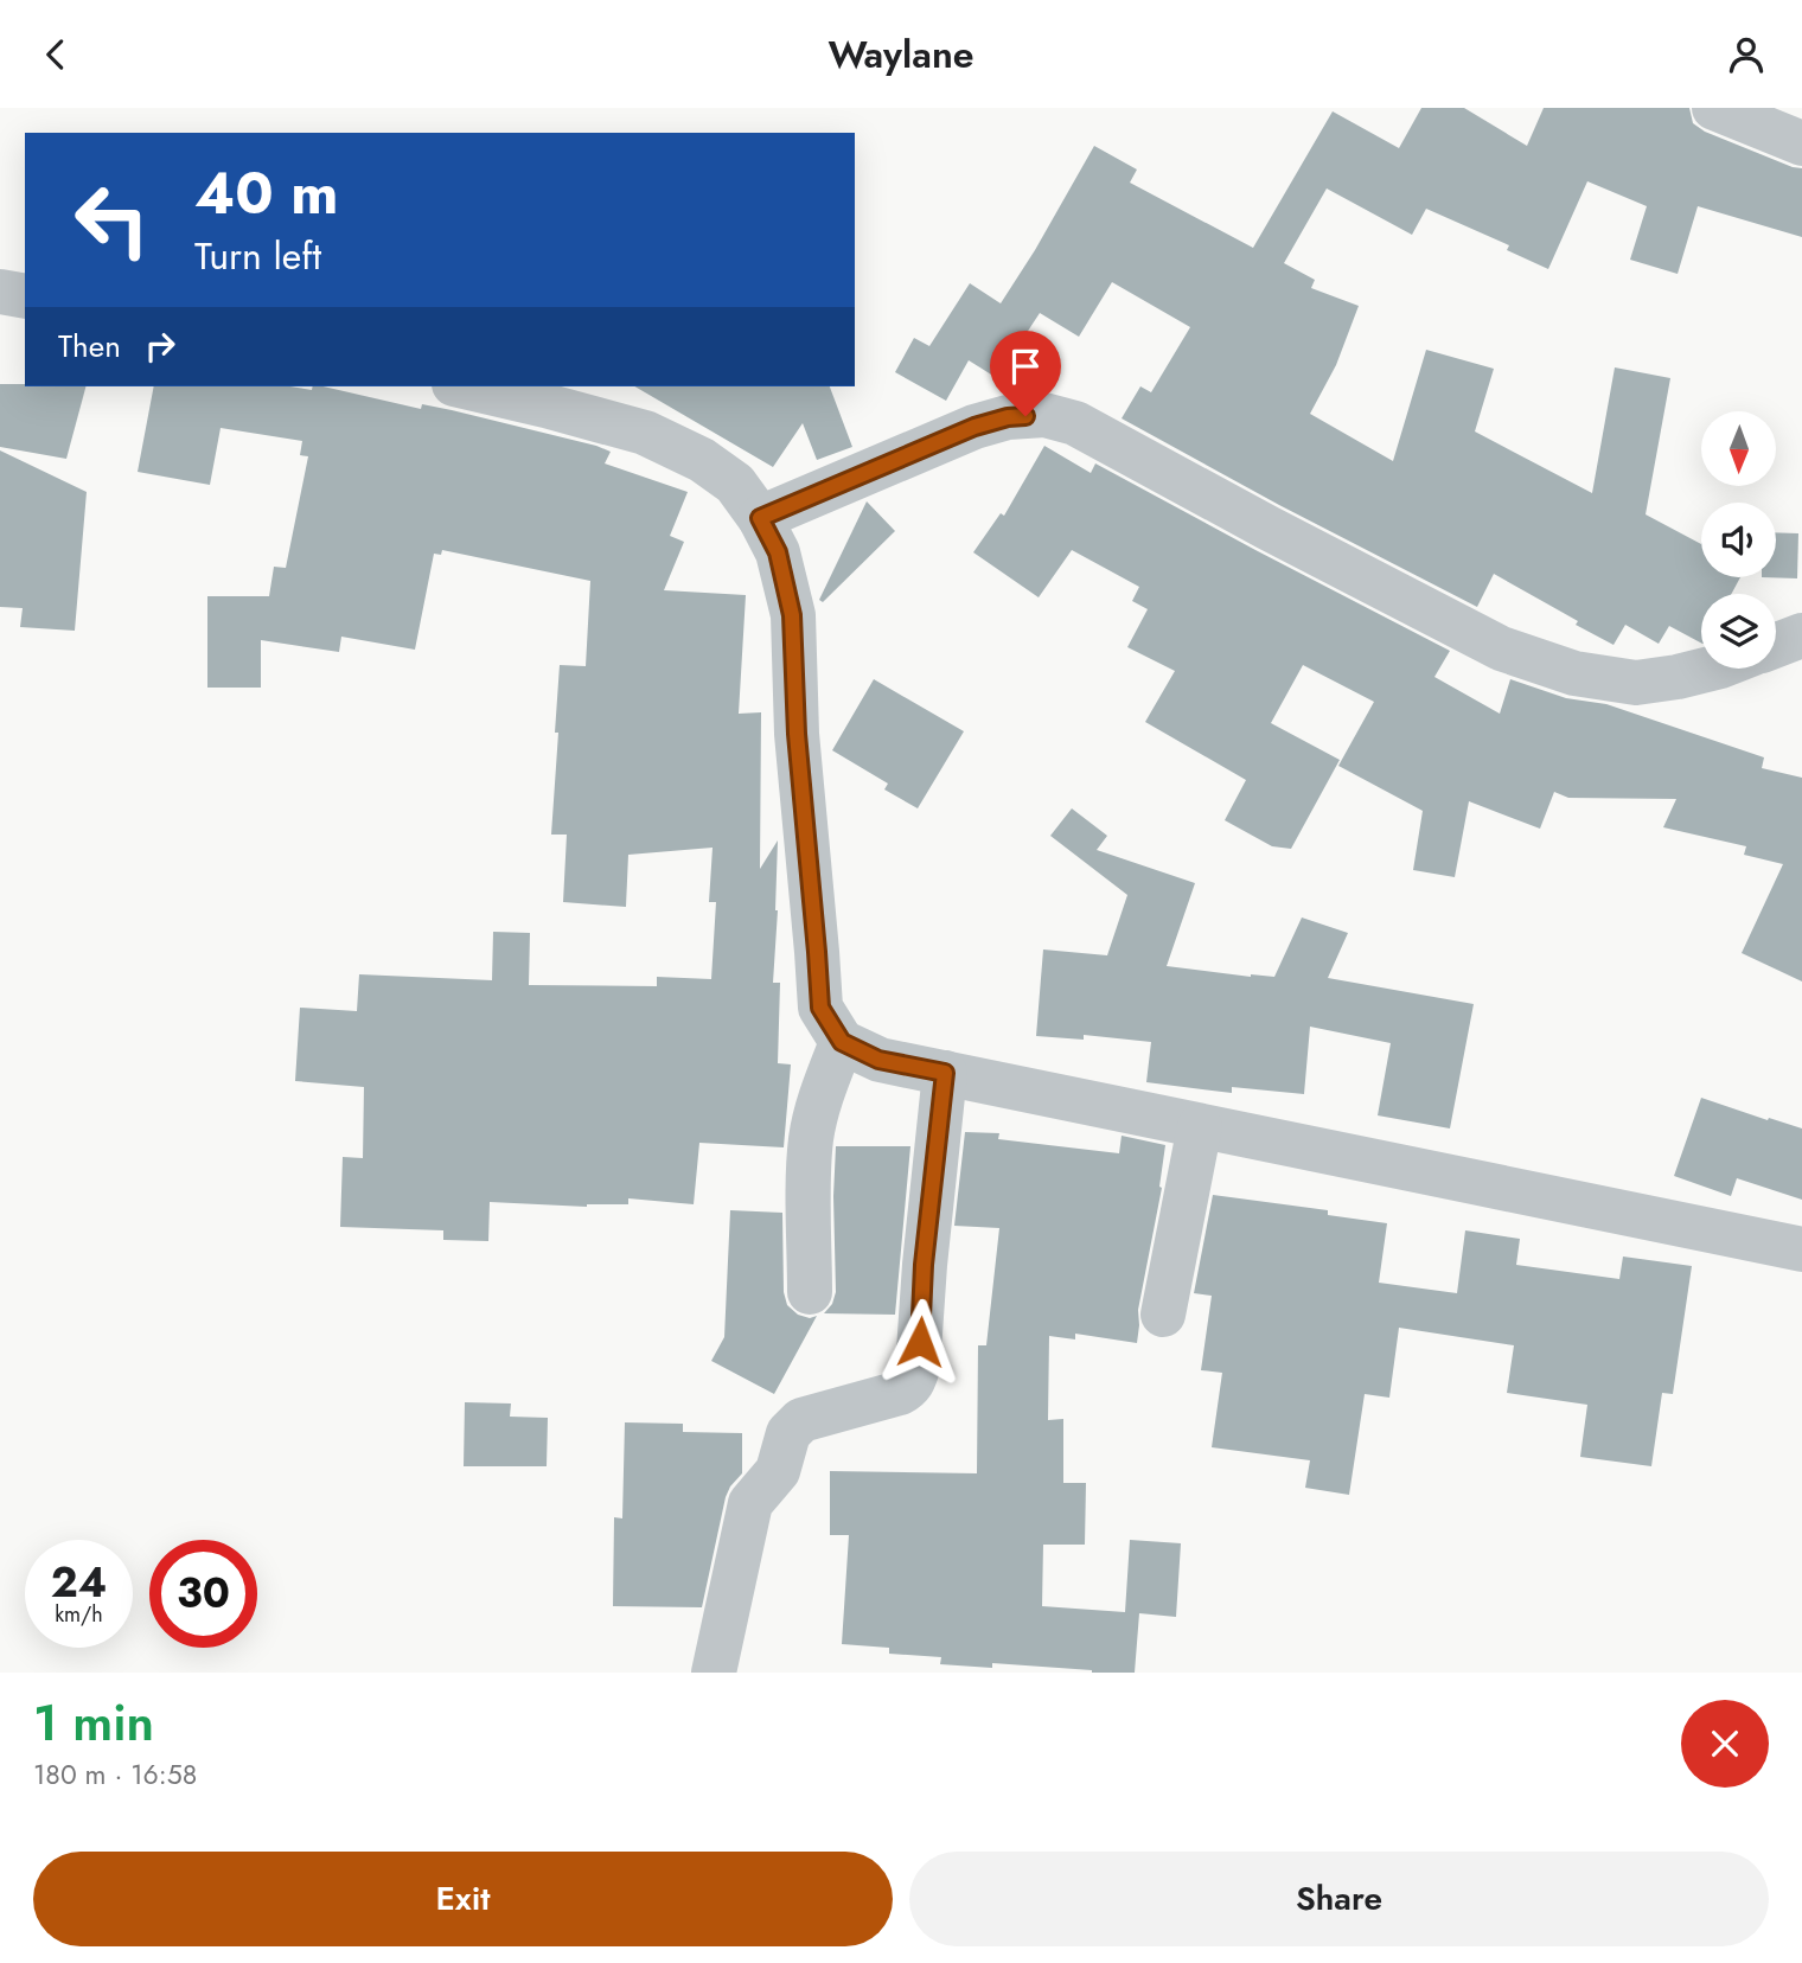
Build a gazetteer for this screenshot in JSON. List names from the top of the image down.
{
  "north": "bottom",
  "page": {
    "header": "Waylane",
    "turn": ["40 m", "Turn left"],
    "then": "Then",
    "speed": "24 km/h",
    "limit": "30",
    "heading": ["1 min", "180 m · 16:58"],
    "buttons": ["Exit", "Share"]
  }
}
